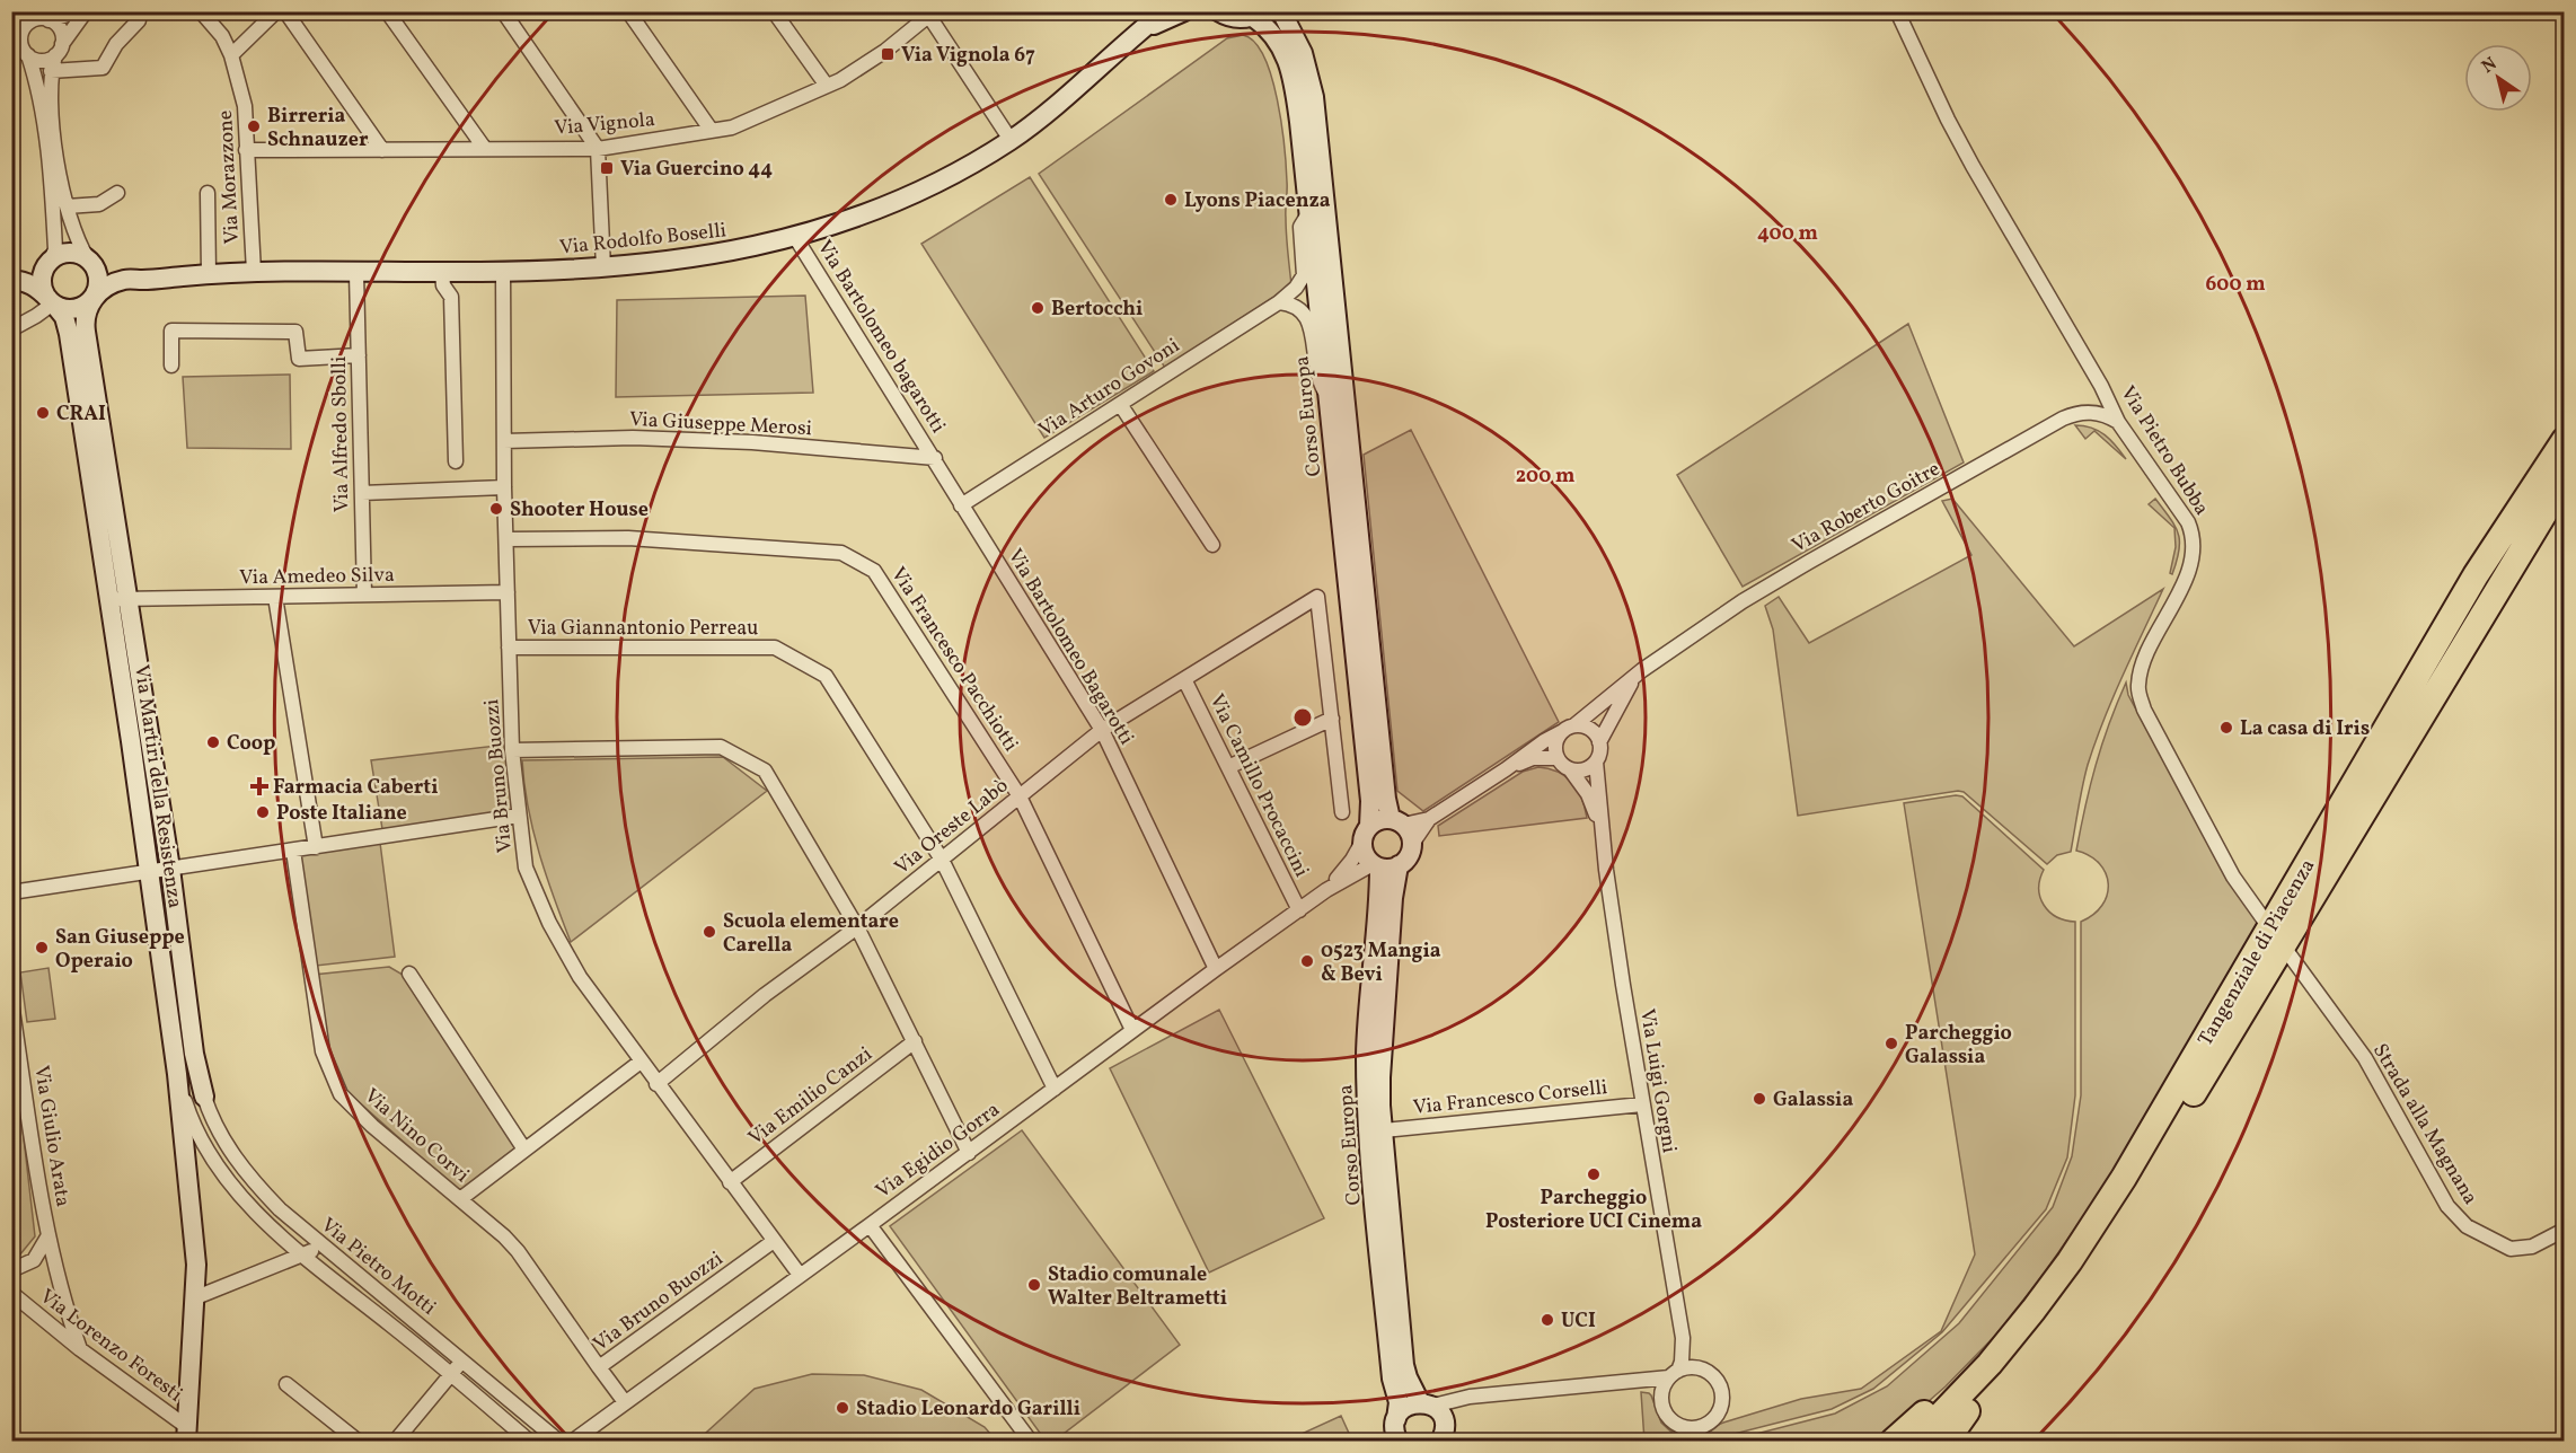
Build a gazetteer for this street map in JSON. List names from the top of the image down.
{
  "streets": {
    "highway": ["Tangenziale di Piacenza"],
    "street": [
      "Via Vignola",
      "Via Morazzone",
      "Via Rodolfo Boselli",
      "Via Bartolomeo bagarotti",
      "Via Arturo Govoni",
      "Corso Europa",
      "Via Giuseppe Merosi",
      "Via Alfredo Sbolli",
      "Via Pietro Bubba",
      "Via Roberto Goitre",
      "Via Amedeo Silva",
      "Via Giannantonio Perreau",
      "Via Bartolomeo Bagarotti",
      "Via Francesco Pacchiotti",
      "Via Bruno Buozzi",
      "Via Camillo Procaccini",
      "Via Martiri della Resistenza",
      "Via Oreste Labò",
      "Via Luigi Gorgni",
      "Via Emilio Canzi",
      "Via Francesco Corselli",
      "Strada alla Magnana",
      "Via Nino Corvi",
      "Via Giulio Arata",
      "Via Egidio Gorra",
      "Via Pietro Motti",
      "Via Lorenzo Foresti"
    ]
  },
  "crossings": [
    ["Via Vignola", "Via Morazzone"],
    ["Via Morazzone", "Via Rodolfo Boselli"],
    ["Via Rodolfo Boselli", "Via Bartolomeo bagarotti"],
    ["Via Rodolfo Boselli", "Via Alfredo Sbolli"],
    ["Via Rodolfo Boselli", "Via Bruno Buozzi"],
    ["Via Rodolfo Boselli", "Via Martiri della Resistenza"],
    ["Via Bartolomeo bagarotti", "Via Giuseppe Merosi"],
    ["Via Bartolomeo bagarotti", "Via Bartolomeo Bagarotti"],
    ["Via Arturo Govoni", "Corso Europa"],
    ["Via Arturo Govoni", "Via Bartolomeo Bagarotti"],
    ["Corso Europa", "Via Roberto Goitre"],
    ["Corso Europa", "Via Francesco Corselli"],
    ["Corso Europa", "Via Egidio Gorra"],
    ["Via Giuseppe Merosi", "Via Bartolomeo Bagarotti"],
    ["Via Giuseppe Merosi", "Via Bruno Buozzi"],
    ["Via Alfredo Sbolli", "Via Amedeo Silva"],
    ["Via Pietro Bubba", "Via Roberto Goitre"],
    ["Via Roberto Goitre", "Via Luigi Gorgni"],
    ["Via Roberto Goitre", "Via Egidio Gorra"],
    ["Via Amedeo Silva", "Via Bruno Buozzi"],
    ["Via Amedeo Silva", "Via Martiri della Resistenza"],
    ["Via Giannantonio Perreau", "Via Bruno Buozzi"],
    ["Via Giannantonio Perreau", "Via Oreste Labò"],
    ["Via Giannantonio Perreau", "Via Egidio Gorra"],
    ["Via Bartolomeo Bagarotti", "Via Oreste Labò"],
    ["Via Bartolomeo Bagarotti", "Via Egidio Gorra"],
    ["Via Francesco Pacchiotti", "Via Bruno Buozzi"],
    ["Via Francesco Pacchiotti", "Via Oreste Labò"],
    ["Via Francesco Pacchiotti", "Via Egidio Gorra"],
    ["Via Bruno Buozzi", "Via Oreste Labò"],
    ["Via Bruno Buozzi", "Via Emilio Canzi"],
    ["Via Bruno Buozzi", "Via Nino Corvi"],
    ["Via Bruno Buozzi", "Via Egidio Gorra"],
    ["Via Camillo Procaccini", "Via Oreste Labò"],
    ["Via Camillo Procaccini", "Via Egidio Gorra"],
    ["Via Martiri della Resistenza", "Via Pietro Motti"],
    ["Via Martiri della Resistenza", "Via Lorenzo Foresti"],
    ["Via Luigi Gorgni", "Via Francesco Corselli"],
    ["Via Giulio Arata", "Via Lorenzo Foresti"]
  ],
  "places": {
    "transit": ["Via Vignola 67", "Via Guercino 44"],
    "other": [
      "Birreria Schnauzer",
      "Lyons Piacenza",
      "Bertocchi",
      "CRAI",
      "Shooter House",
      "La casa di Iris",
      "Coop",
      "Poste Italiane",
      "Scuola elementare Carella",
      "San Giuseppe Operaio",
      "0523 Mangia & Bevi",
      "Parcheggio Galassia",
      "Galassia",
      "Parcheggio Posteriore UCI Cinema",
      "Stadio comunale Walter Beltrametti",
      "UCI",
      "Stadio Leonardo Garilli"
    ],
    "health": ["Farmacia Caberti"]
  },
  "north": "top left",
  "rings": ["400 m", "600 m", "200 m"]
}
